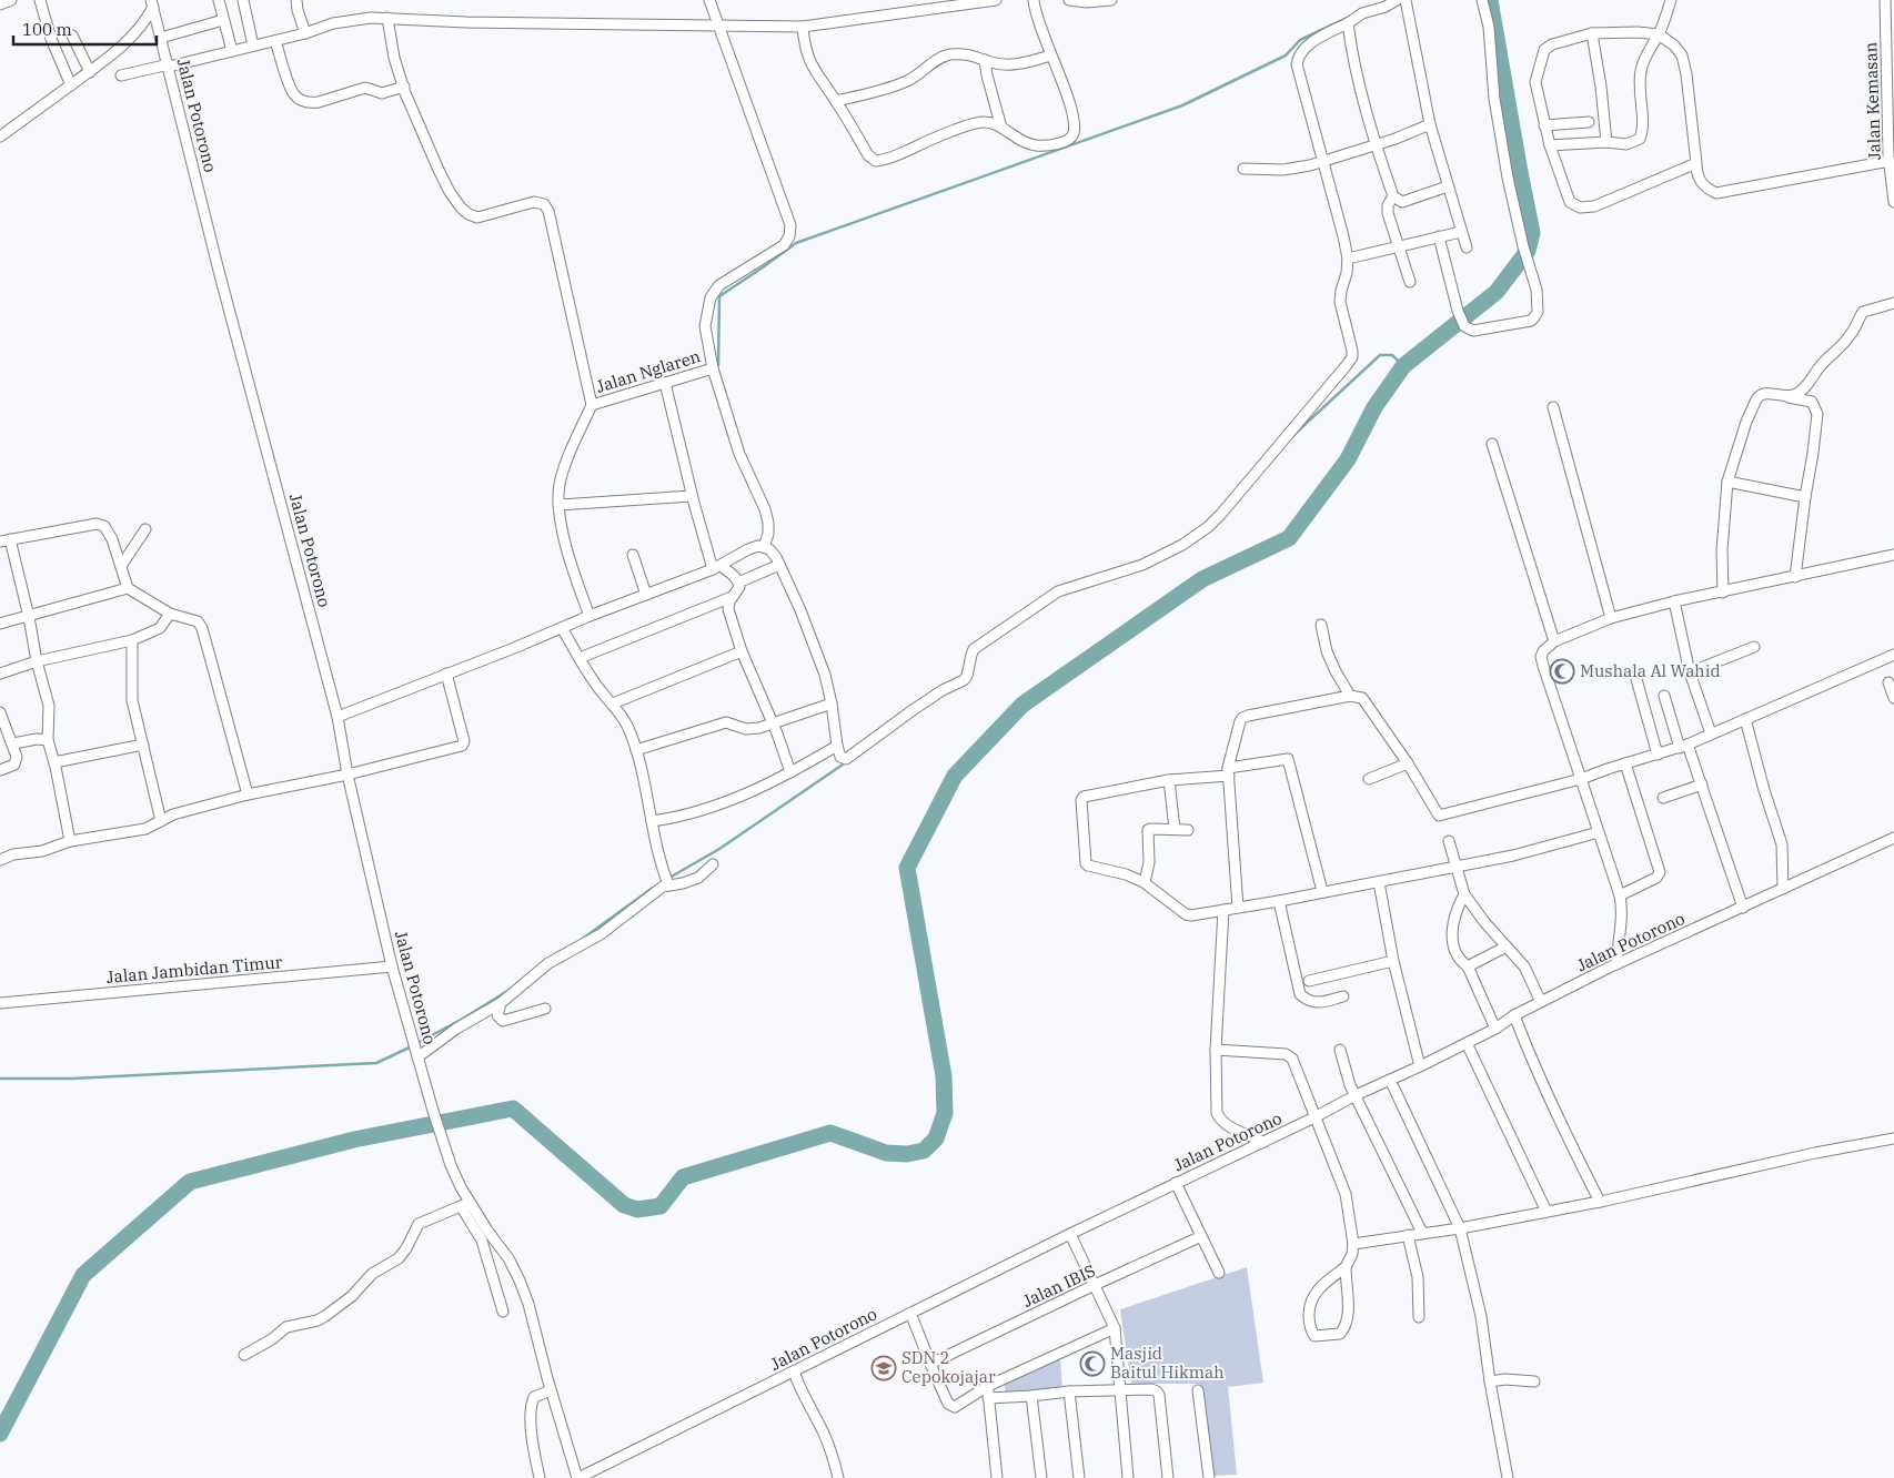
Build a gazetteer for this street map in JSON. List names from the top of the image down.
{
  "streets": {
    "street": [
      "Jalan Kemasan",
      "Jalan Potorono",
      "Jalan Nglaren",
      "Jalan Jambidan Timur",
      "Jalan IBIS"
    ]
  },
  "crossings": [
    ["Jalan Potorono", "Jalan Jambidan Timur"]
  ],
  "places": {
    "mosque": ["Mushala Al Wahid", "Masjid Baitul Hikmah"],
    "school or university": ["SDN 2 Cepokojajar"]
  },
  "scale_bar": "100 m"
}
